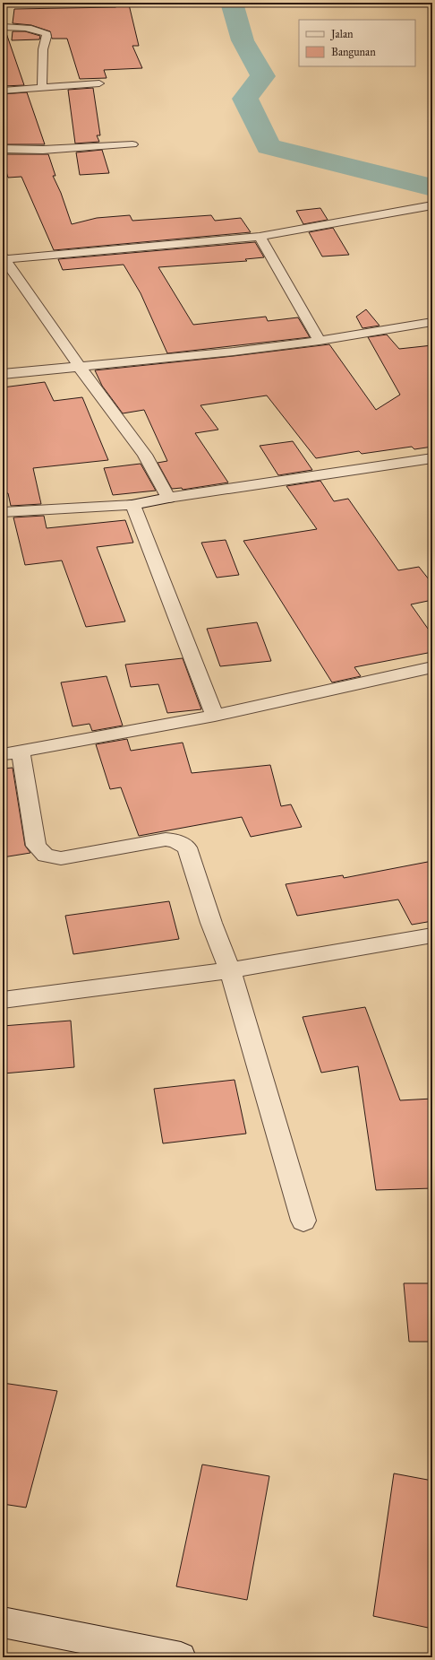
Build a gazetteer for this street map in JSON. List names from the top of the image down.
{
  "legend": ["Jalan", "Bangunan"]
}
